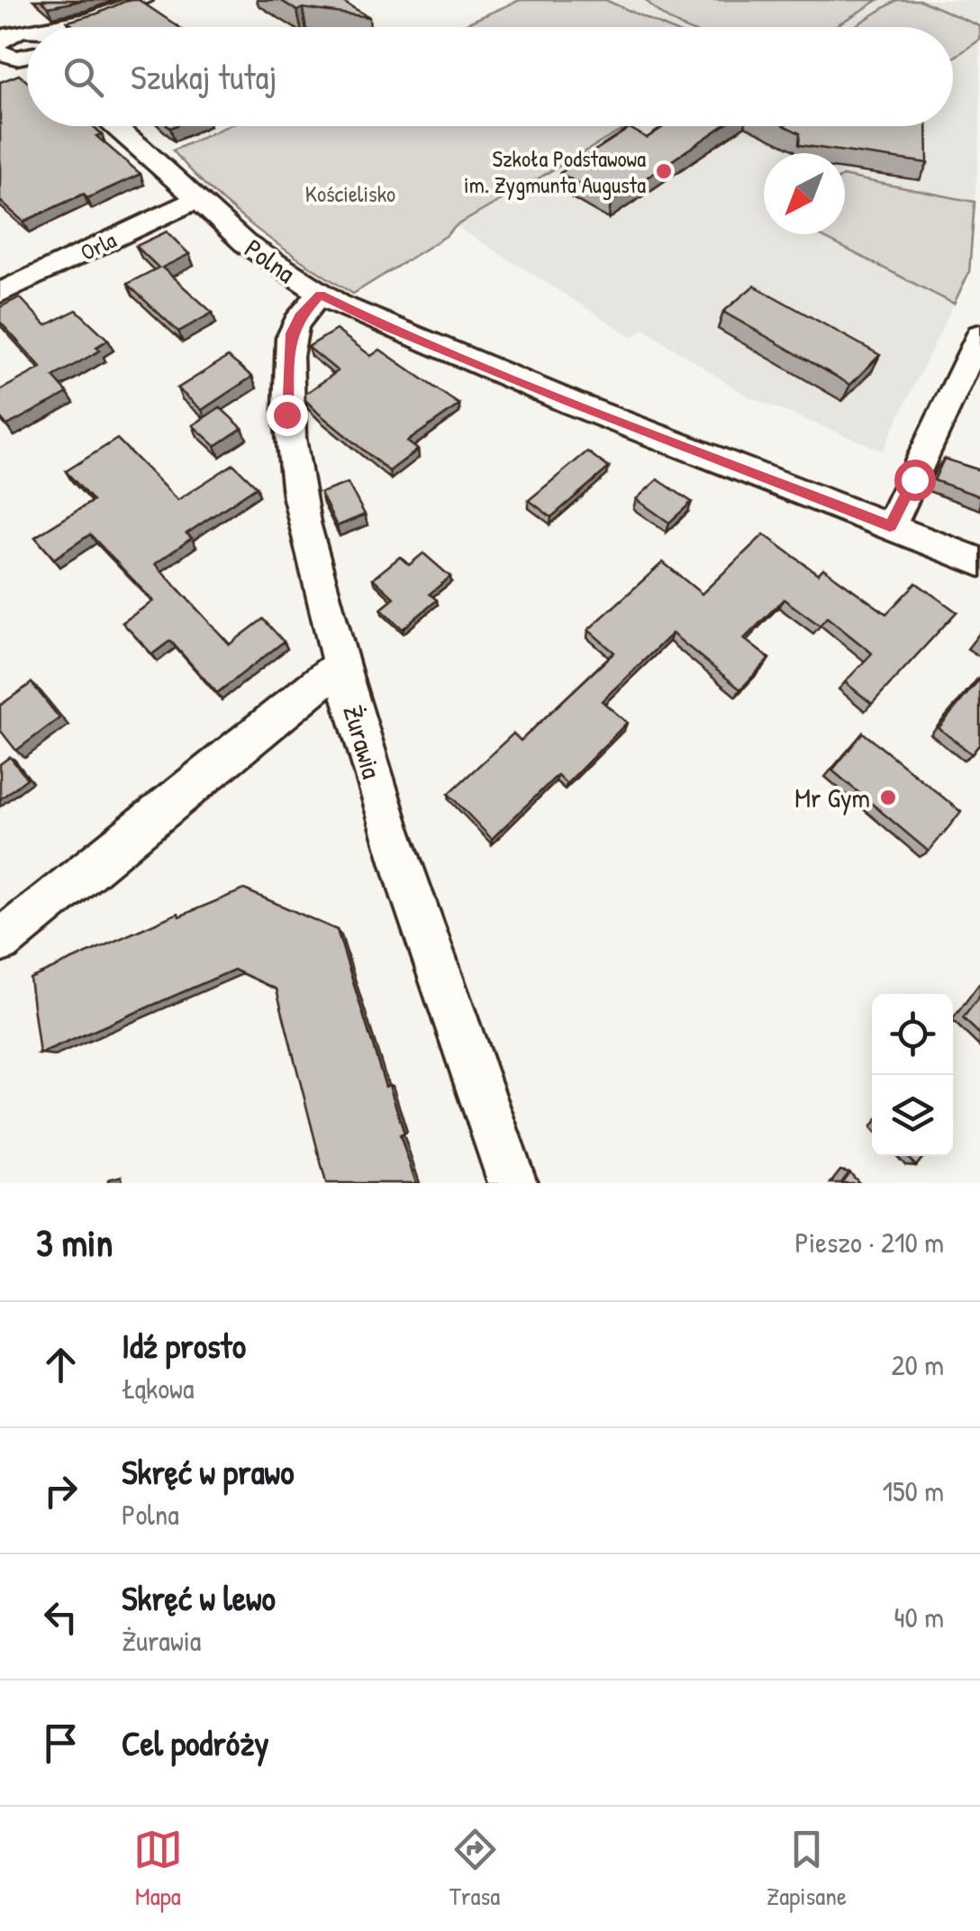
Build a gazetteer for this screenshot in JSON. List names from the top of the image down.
{
  "streets": {
    "street": ["Orla", "Polna", "Żurawia"]
  },
  "crossings": [
    ["Orla", "Polna"],
    ["Polna", "Żurawia"]
  ],
  "parks": ["Kościelisko"],
  "places": ["Szkoła Podstawowa im. Zygmunta Augusta", "Mr Gym"],
  "north": "bottom left",
  "page": {
    "search": "Szukaj tutaj",
    "heading": ["3 min", "Pieszo · 210 m"],
    "list": [
      ["Idź prosto", "Łąkowa", "20 m"],
      ["Skręć w prawo", "Polna", "150 m"],
      ["Skręć w lewo", "Żurawia", "40 m"],
      "Cel podróży"
    ],
    "nav": ["Mapa", "Trasa", "Zapisane"]
  }
}
